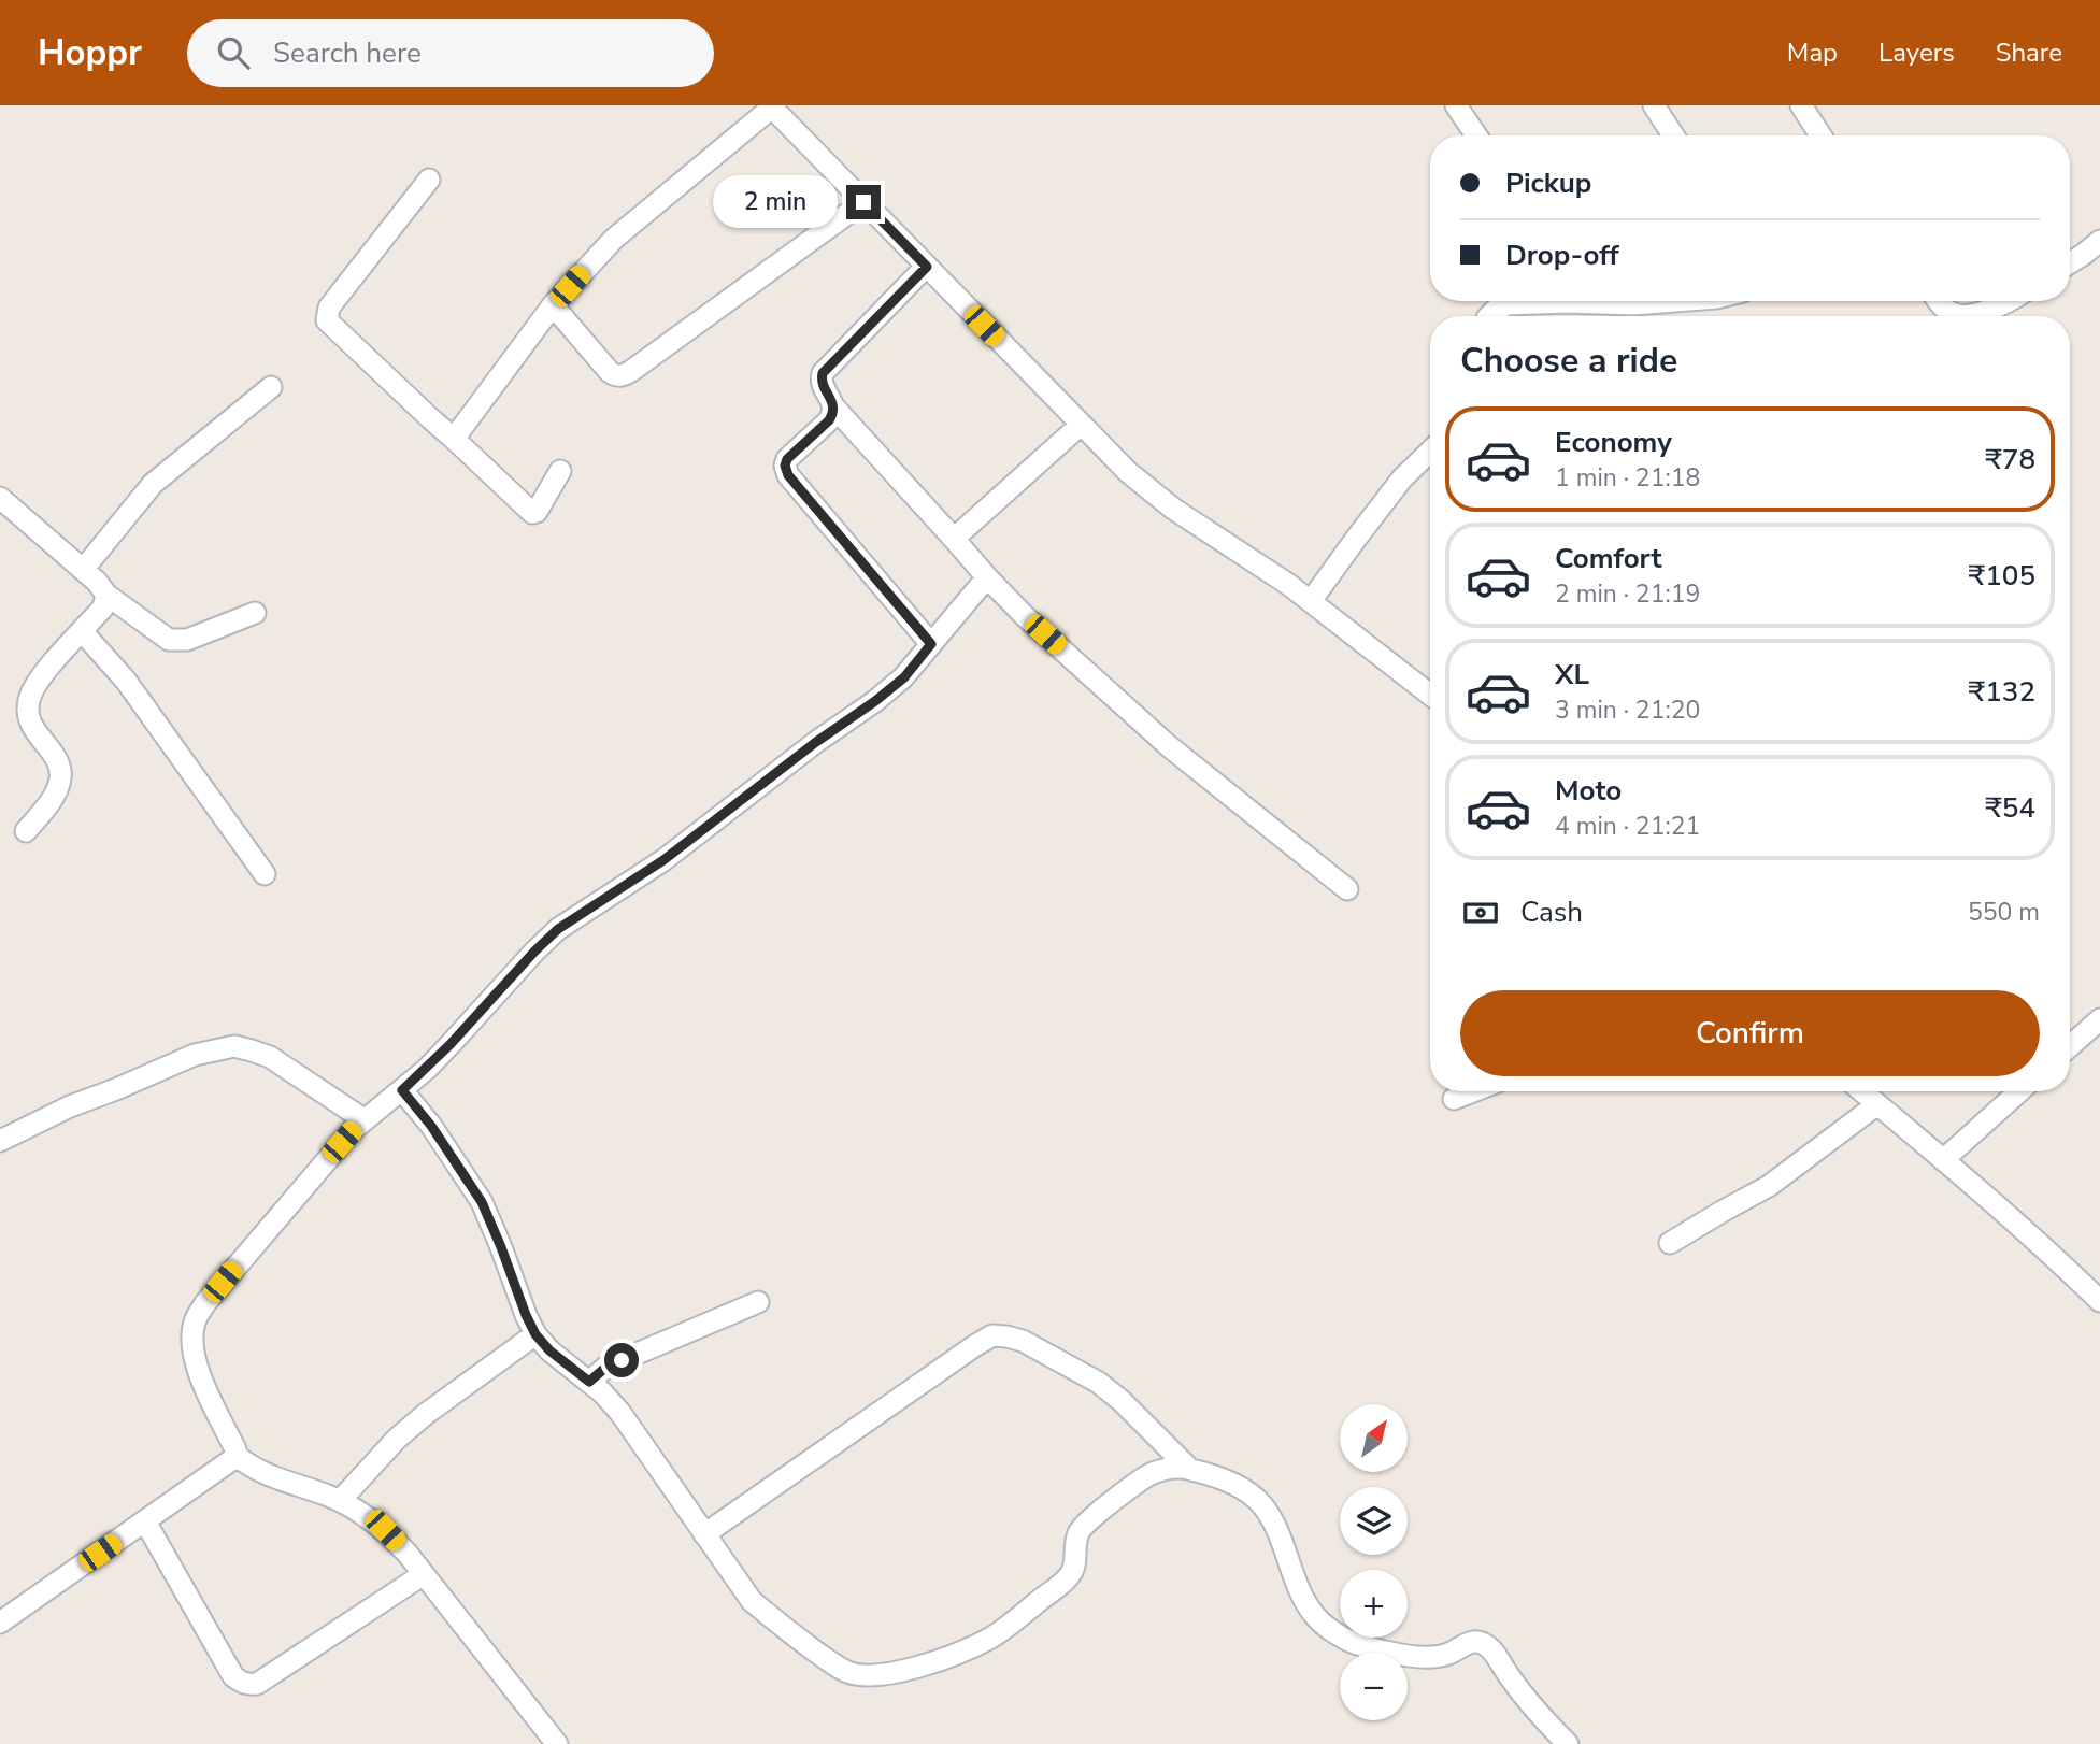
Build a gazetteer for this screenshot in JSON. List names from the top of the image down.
{
  "north": "top right",
  "page": {
    "header": "Hoppr",
    "search": "Search here",
    "nav": ["Map", "Layers", "Share"],
    "banner": ["Pickup", "Drop-off"],
    "bubble": "2 min",
    "heading": "Choose a ride",
    "list": [
      {
        "name": "Economy",
        "note": "1 min · 21:18",
        "value": "₹78"
      },
      {
        "name": "Comfort",
        "note": "2 min · 21:19",
        "value": "₹105"
      },
      {
        "name": "XL",
        "note": "3 min · 21:20",
        "value": "₹132"
      },
      {
        "name": "Moto",
        "note": "4 min · 21:21",
        "value": "₹54"
      }
    ],
    "pay": ["Cash", "550 m"],
    "buttons": "Confirm",
    "map_buttons": ["+", "−"]
  }
}
